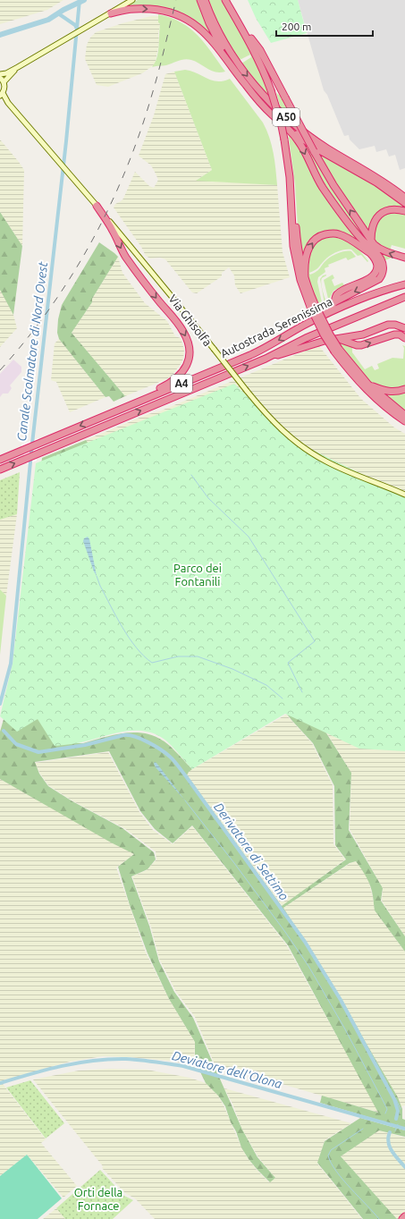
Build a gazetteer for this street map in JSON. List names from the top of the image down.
{
  "streets": {
    "highway": ["A50", "Autostrada Serenissima", "A4"],
    "street": ["Via Ghisolfa"]
  },
  "water": ["Canale Scolmatore di Nord Ovest", "Derivatore di Settimo", "Deviatore dell'Olona"],
  "parks": ["Parco dei Fontanili", "Orti della Fornace"],
  "scale_bar": "200 m"
}
